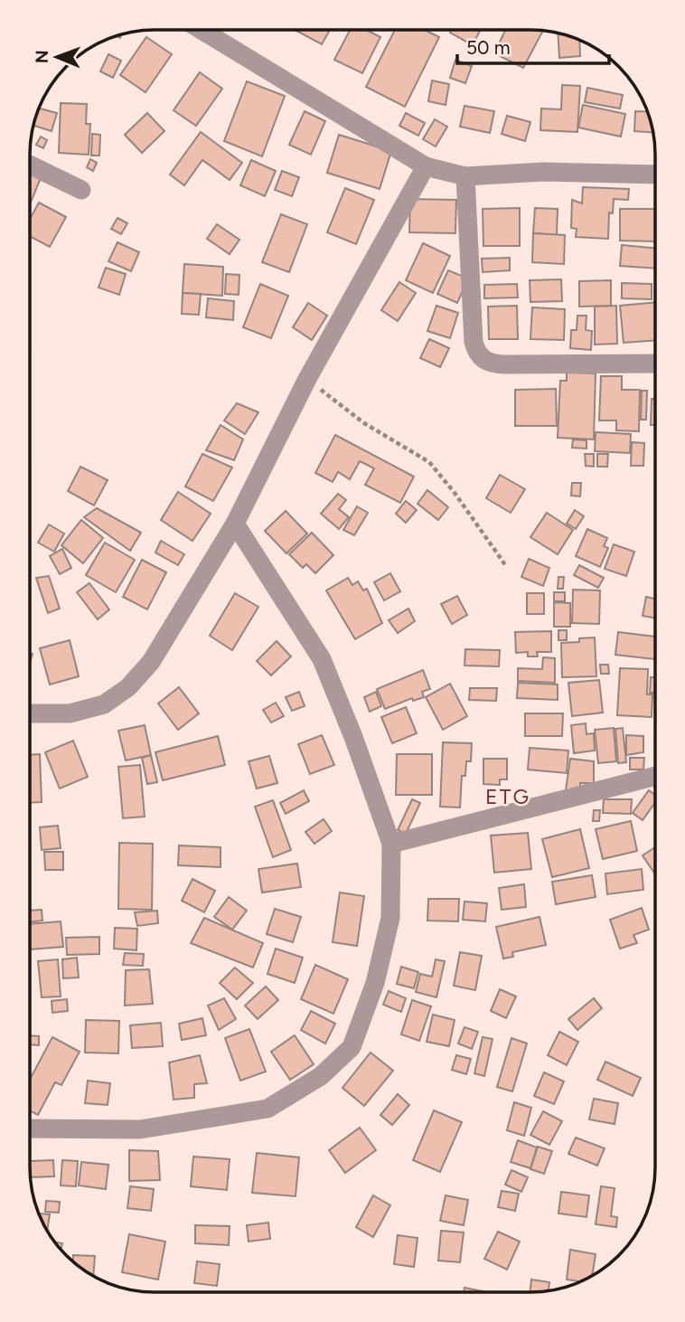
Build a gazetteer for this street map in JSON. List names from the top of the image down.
{
  "districts": ["ETG"],
  "scale_bar": "50 m",
  "north": "left"
}
